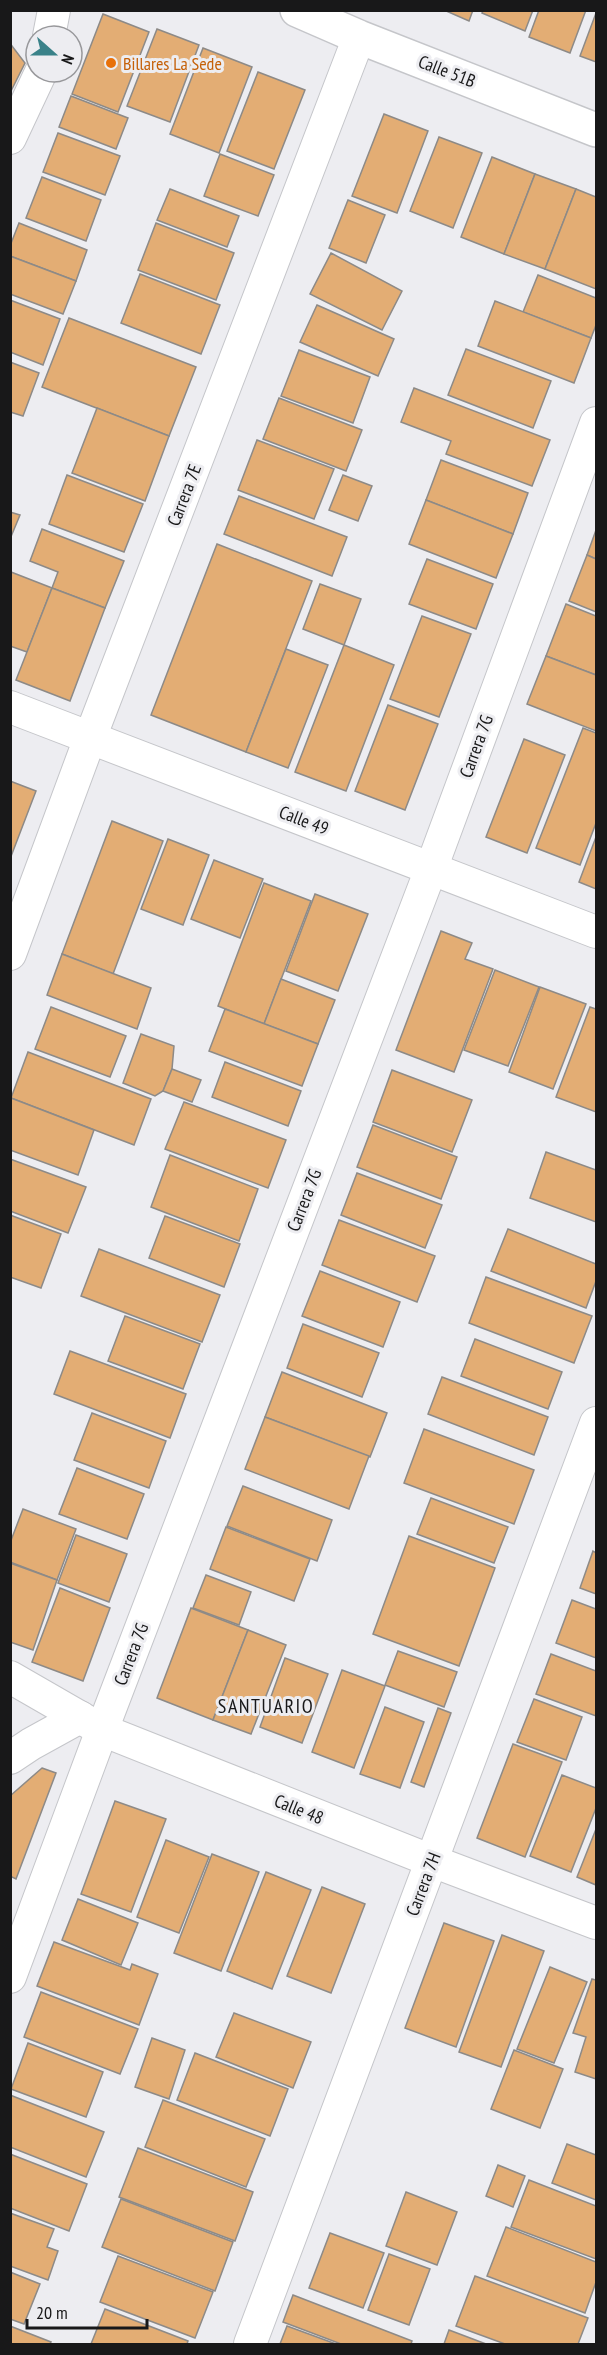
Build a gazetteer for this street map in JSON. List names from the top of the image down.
{
  "streets": {
    "street": [
      "Calle 51B",
      "Carrera 7E",
      "Carrera 7G",
      "Calle 49",
      "Calle 48",
      "Carrera 7H"
    ]
  },
  "crossings": [
    ["Calle 51B", "Carrera 7E"],
    ["Carrera 7E", "Calle 49"],
    ["Carrera 7G", "Calle 49"],
    ["Carrera 7G", "Calle 48"],
    ["Calle 48", "Carrera 7H"]
  ],
  "districts": ["SANTUARIO"],
  "places": ["Billares La Sede"],
  "scale_bar": "20 m",
  "north": "right"
}
